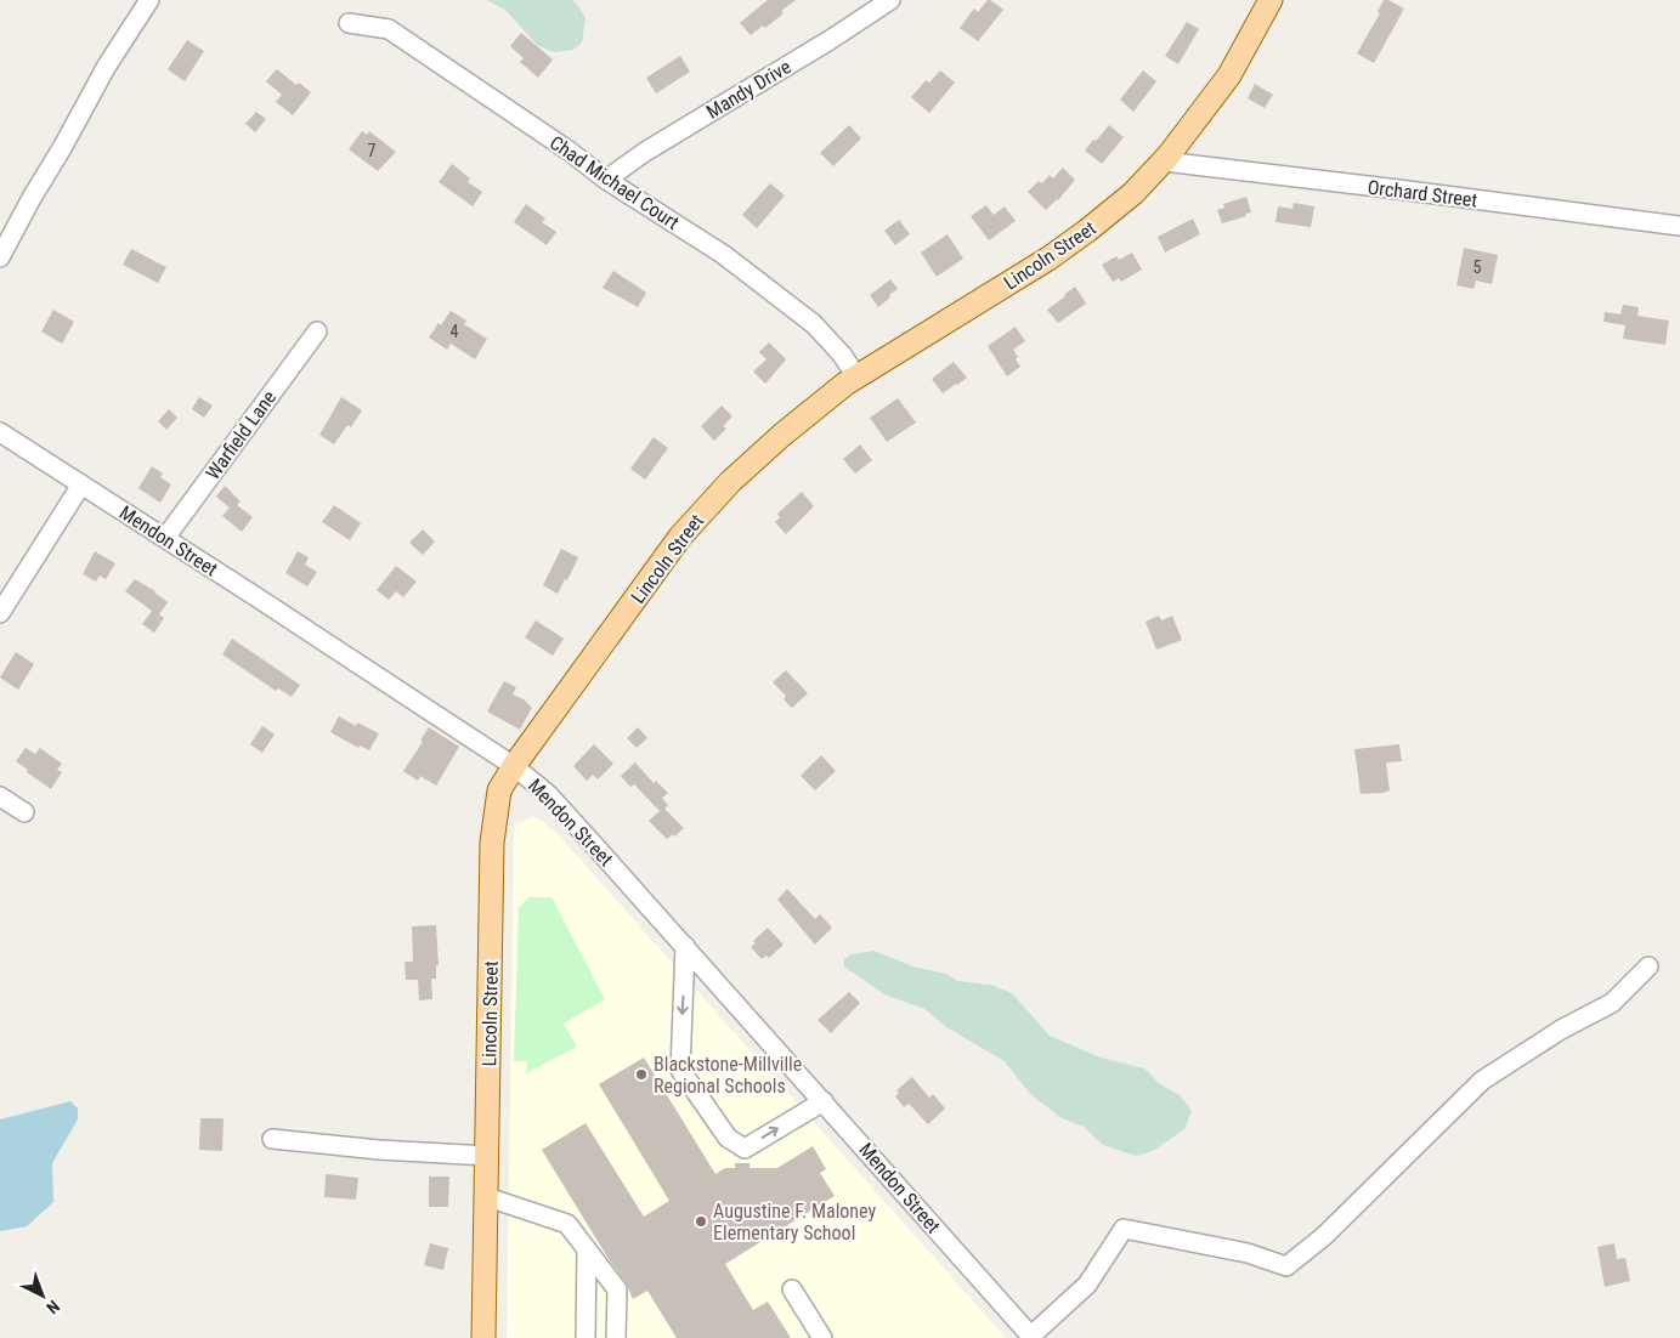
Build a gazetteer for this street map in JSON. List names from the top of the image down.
{
  "streets": {
    "main road": ["Lincoln Street"],
    "street": [
      "Mandy Drive",
      "Chad Michael Court",
      "Orchard Street",
      "Warfield Lane",
      "Mendon Street"
    ]
  },
  "crossings": [
    ["Mandy Drive", "Chad Michael Court"],
    ["Chad Michael Court", "Lincoln Street"],
    ["Orchard Street", "Lincoln Street"],
    ["Lincoln Street", "Mendon Street"],
    ["Warfield Lane", "Mendon Street"]
  ],
  "places": ["Blackstone-Millville Regional Schools", "Augustine F. Maloney Elementary School"],
  "house_numbers": ["7", "5", "4"],
  "north": "bottom right"
}
